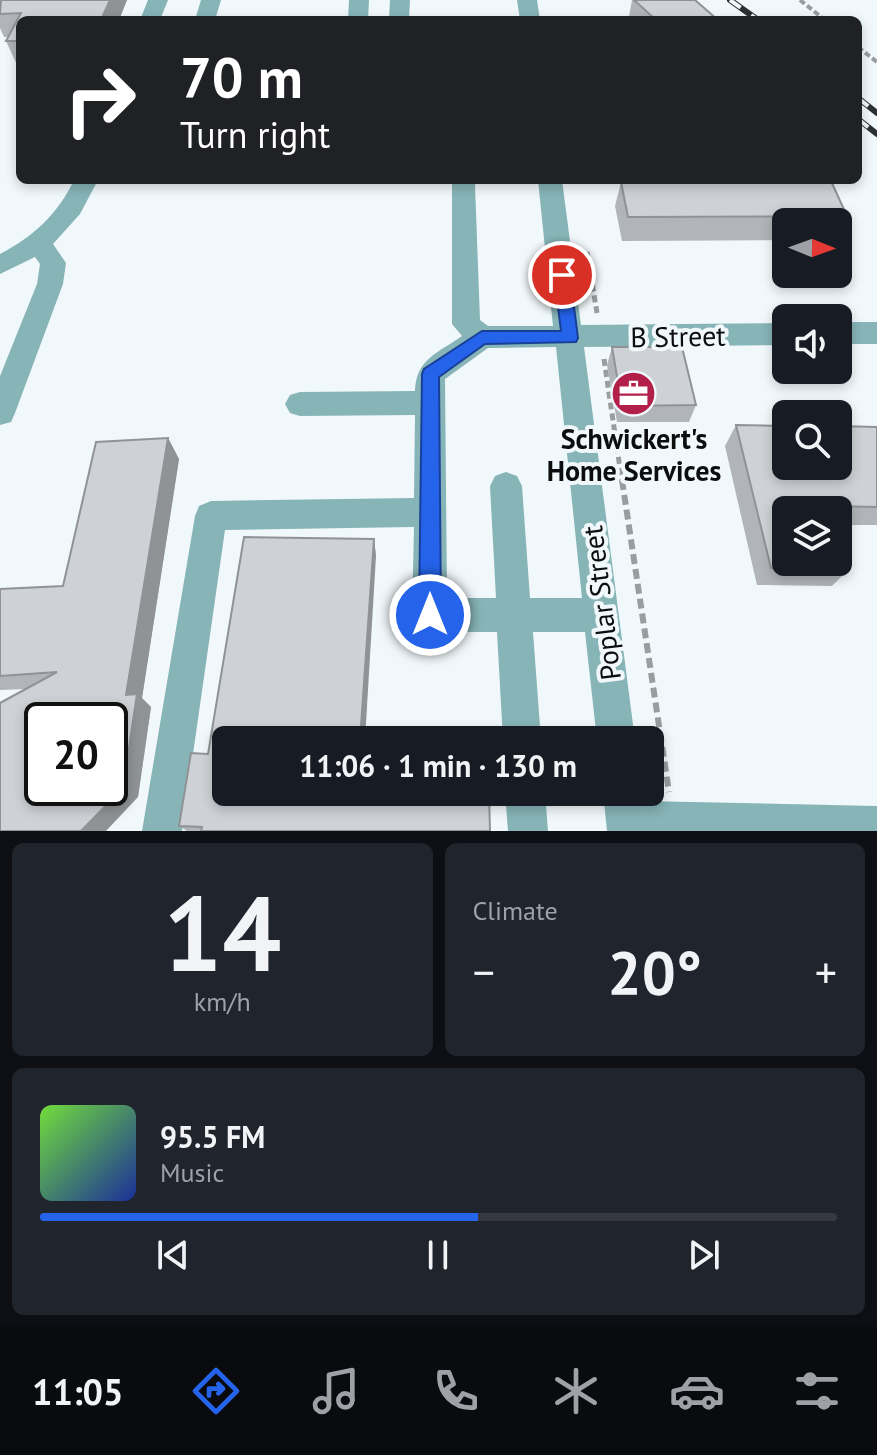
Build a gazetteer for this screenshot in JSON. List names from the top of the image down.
{
  "streets": {
    "street": ["B Street", "Poplar Street"]
  },
  "crossings": [
    ["B Street", "Poplar Street"]
  ],
  "places": {
    "office": ["Schwickert's Home Services"]
  },
  "north": "right",
  "page": {
    "turn": ["70 m", "Turn right"],
    "limit": "20",
    "trip": "11:06 · 1 min · 130 m",
    "tile": [
      ["14", "km/h"],
      "Climate"
    ],
    "heat": ["−", "20°", "+"],
    "song": ["95.5 FM", "Music"],
    "tabs": "11:05"
  }
}
